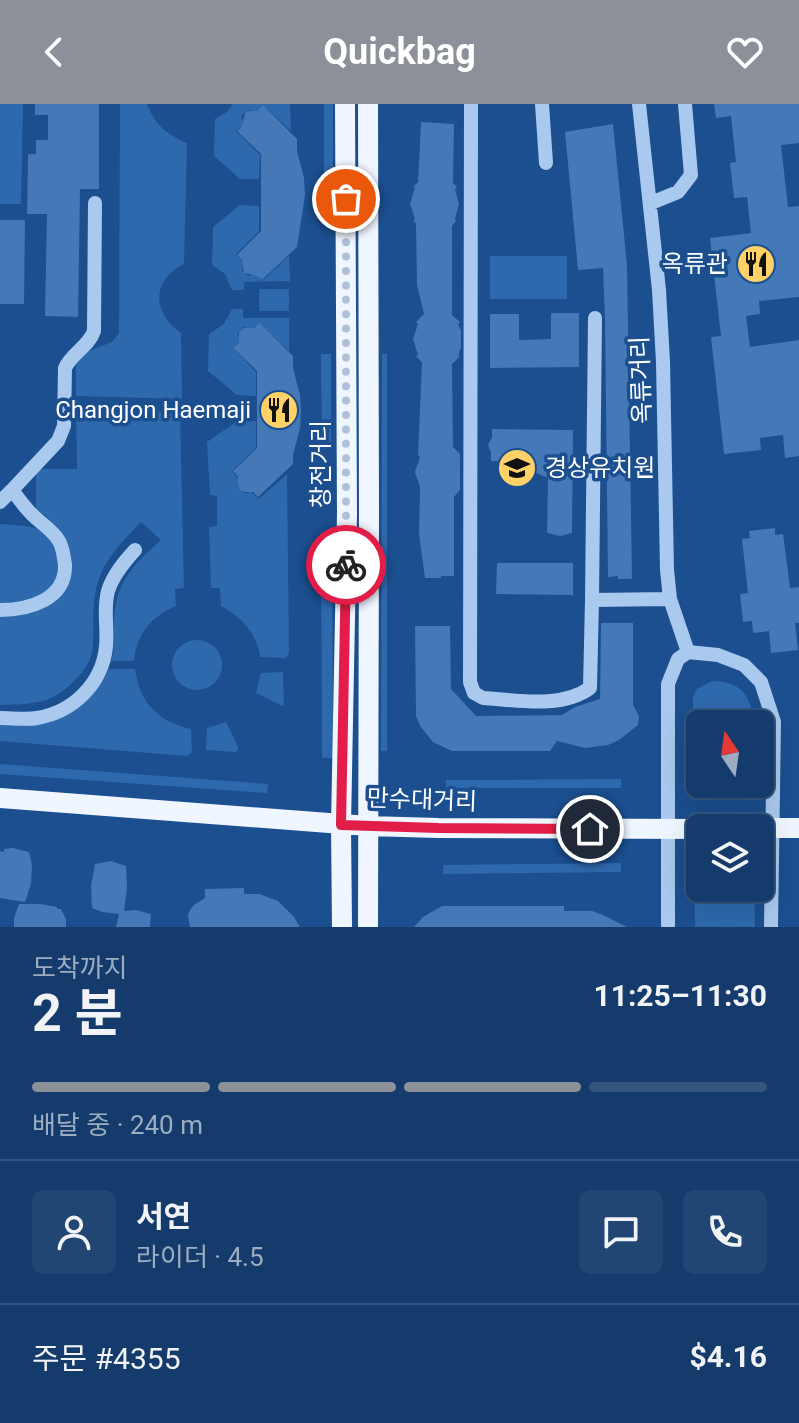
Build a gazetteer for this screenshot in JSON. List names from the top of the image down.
{
  "streets": {
    "main road": ["창전거리", "만수대거리"],
    "street": ["옥류거리"]
  },
  "crossings": [
    ["창전거리", "만수대거리"]
  ],
  "places": {
    "restaurant": ["옥류관", "Changjon Haemaji"],
    "school or university": ["경상유치원"]
  },
  "north": "top",
  "page": {
    "header": "Quickbag",
    "heading": ["2 분", "도착까지", "11:25–11:30"],
    "panel": [
      "서연",
      "라이더 · 4.5",
      "주문 #4355",
      "$4.16"
    ],
    "bar": "배달 중 · 240 m"
  }
}
